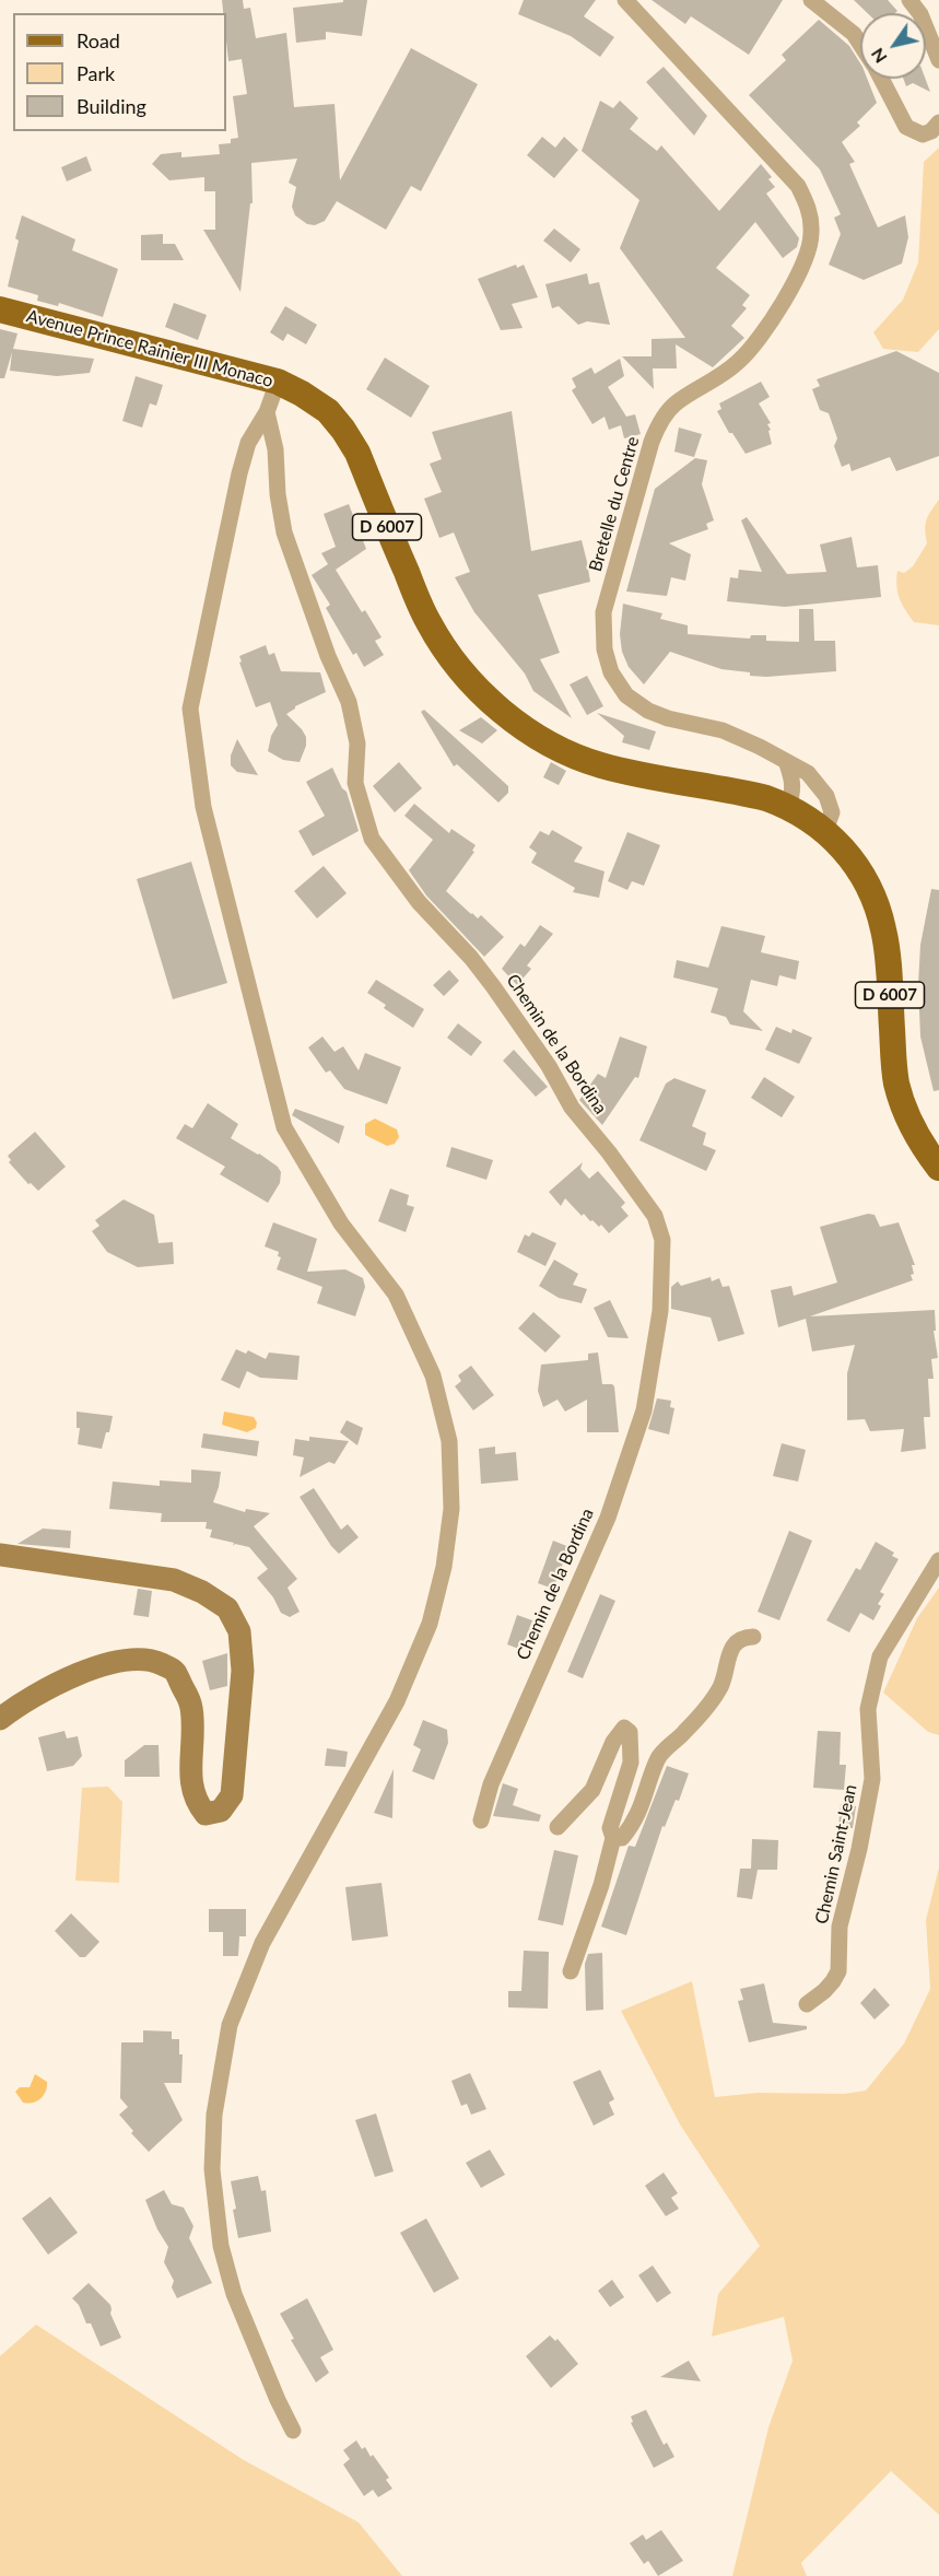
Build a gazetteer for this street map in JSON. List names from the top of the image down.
{
  "streets": {
    "main road": ["Avenue Prince Rainier III Monaco", "D 6007"],
    "street": ["Bretelle du Centre", "Chemin de la Bordina", "Chemin Saint-Jean"]
  },
  "crossings": [
    ["Avenue Prince Rainier III Monaco", "Bretelle du Centre"]
  ],
  "legend": ["Road", "Park", "Building"],
  "north": "bottom left"
}
